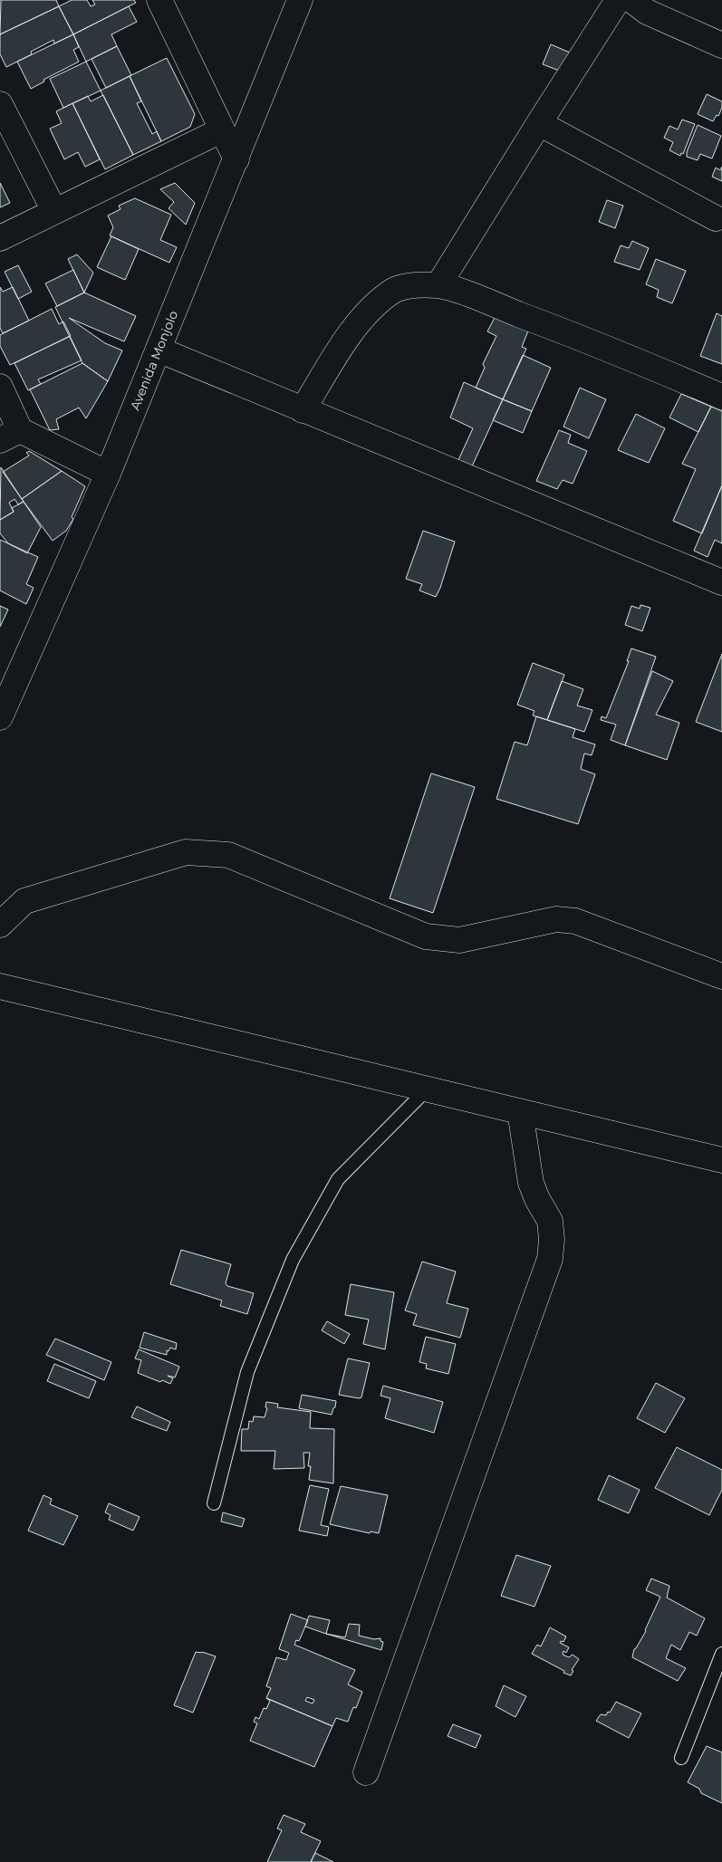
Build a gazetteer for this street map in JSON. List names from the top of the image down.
{
  "streets": {
    "street": ["Avenida Monjolo"]
  }
}
